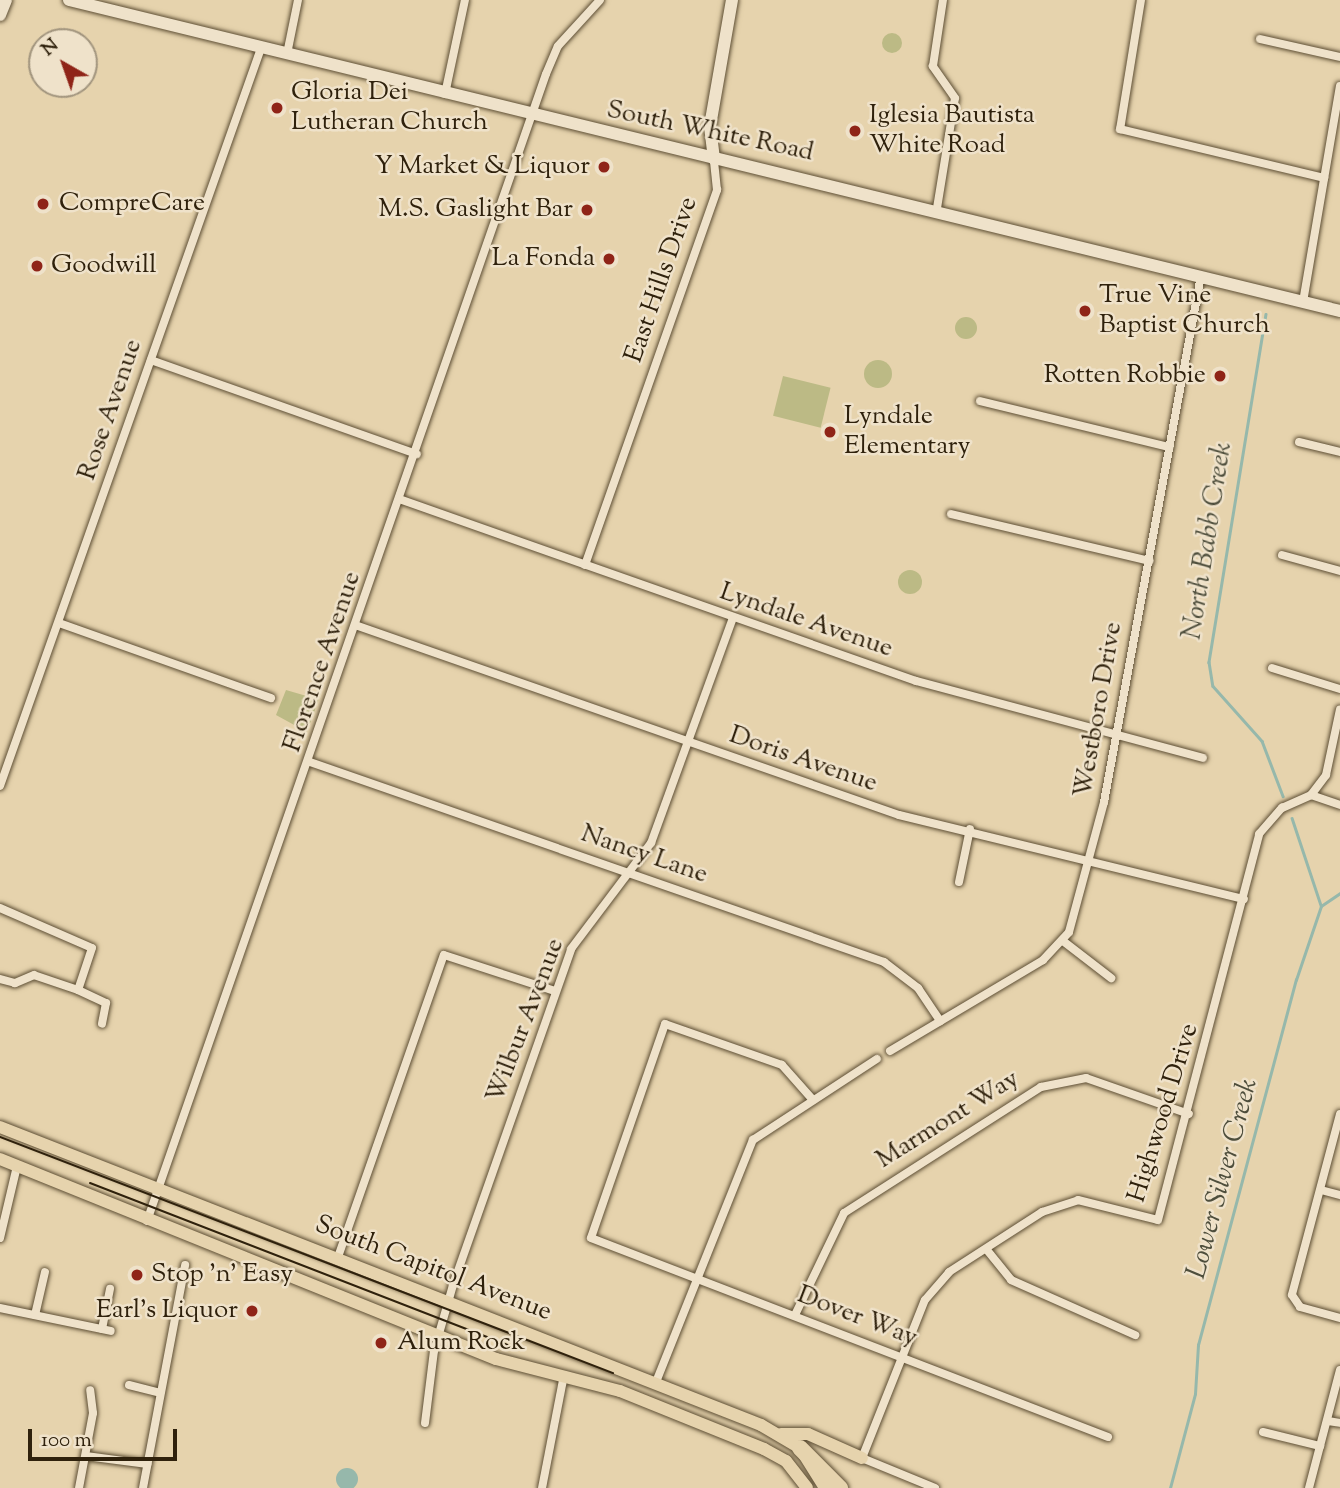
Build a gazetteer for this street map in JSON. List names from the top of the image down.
{
  "streets": {
    "main road": ["South White Road", "East Hills Drive", "South Capitol Avenue"],
    "street": [
      "Rose Avenue",
      "Lyndale Avenue",
      "Florence Avenue",
      "Westboro Drive",
      "Doris Avenue",
      "Nancy Lane",
      "Wilbur Avenue",
      "Highwood Drive",
      "Marmont Way",
      "Dover Way"
    ]
  },
  "crossings": [
    ["South White Road", "East Hills Drive"],
    ["South White Road", "Rose Avenue"],
    ["South White Road", "Florence Avenue"],
    ["South White Road", "Westboro Drive"],
    ["East Hills Drive", "Lyndale Avenue"],
    ["Lyndale Avenue", "Florence Avenue"],
    ["Lyndale Avenue", "Westboro Drive"],
    ["Lyndale Avenue", "Wilbur Avenue"],
    ["Florence Avenue", "Doris Avenue"],
    ["Florence Avenue", "Nancy Lane"],
    ["Florence Avenue", "South Capitol Avenue"],
    ["Westboro Drive", "Doris Avenue"],
    ["Doris Avenue", "Wilbur Avenue"],
    ["Doris Avenue", "Highwood Drive"],
    ["Nancy Lane", "Wilbur Avenue"],
    ["Wilbur Avenue", "South Capitol Avenue"],
    ["Highwood Drive", "Marmont Way"],
    ["Highwood Drive", "Dover Way"],
    ["Marmont Way", "Dover Way"]
  ],
  "water": ["North Babb Creek", "Lower Silver Creek"],
  "places": [
    "Gloria Dei Lutheran Church",
    "Iglesia Bautista White Road",
    "Y Market & Liquor",
    "CompreCare",
    "M.S. Gaslight Bar",
    "La Fonda",
    "Goodwill",
    "True Vine Baptist Church",
    "Rotten Robbie",
    "Lyndale Elementary",
    "Stop 'n' Easy",
    "Earl's Liquor",
    "Alum Rock"
  ],
  "scale_bar": "100 m",
  "north": "top left"
}
